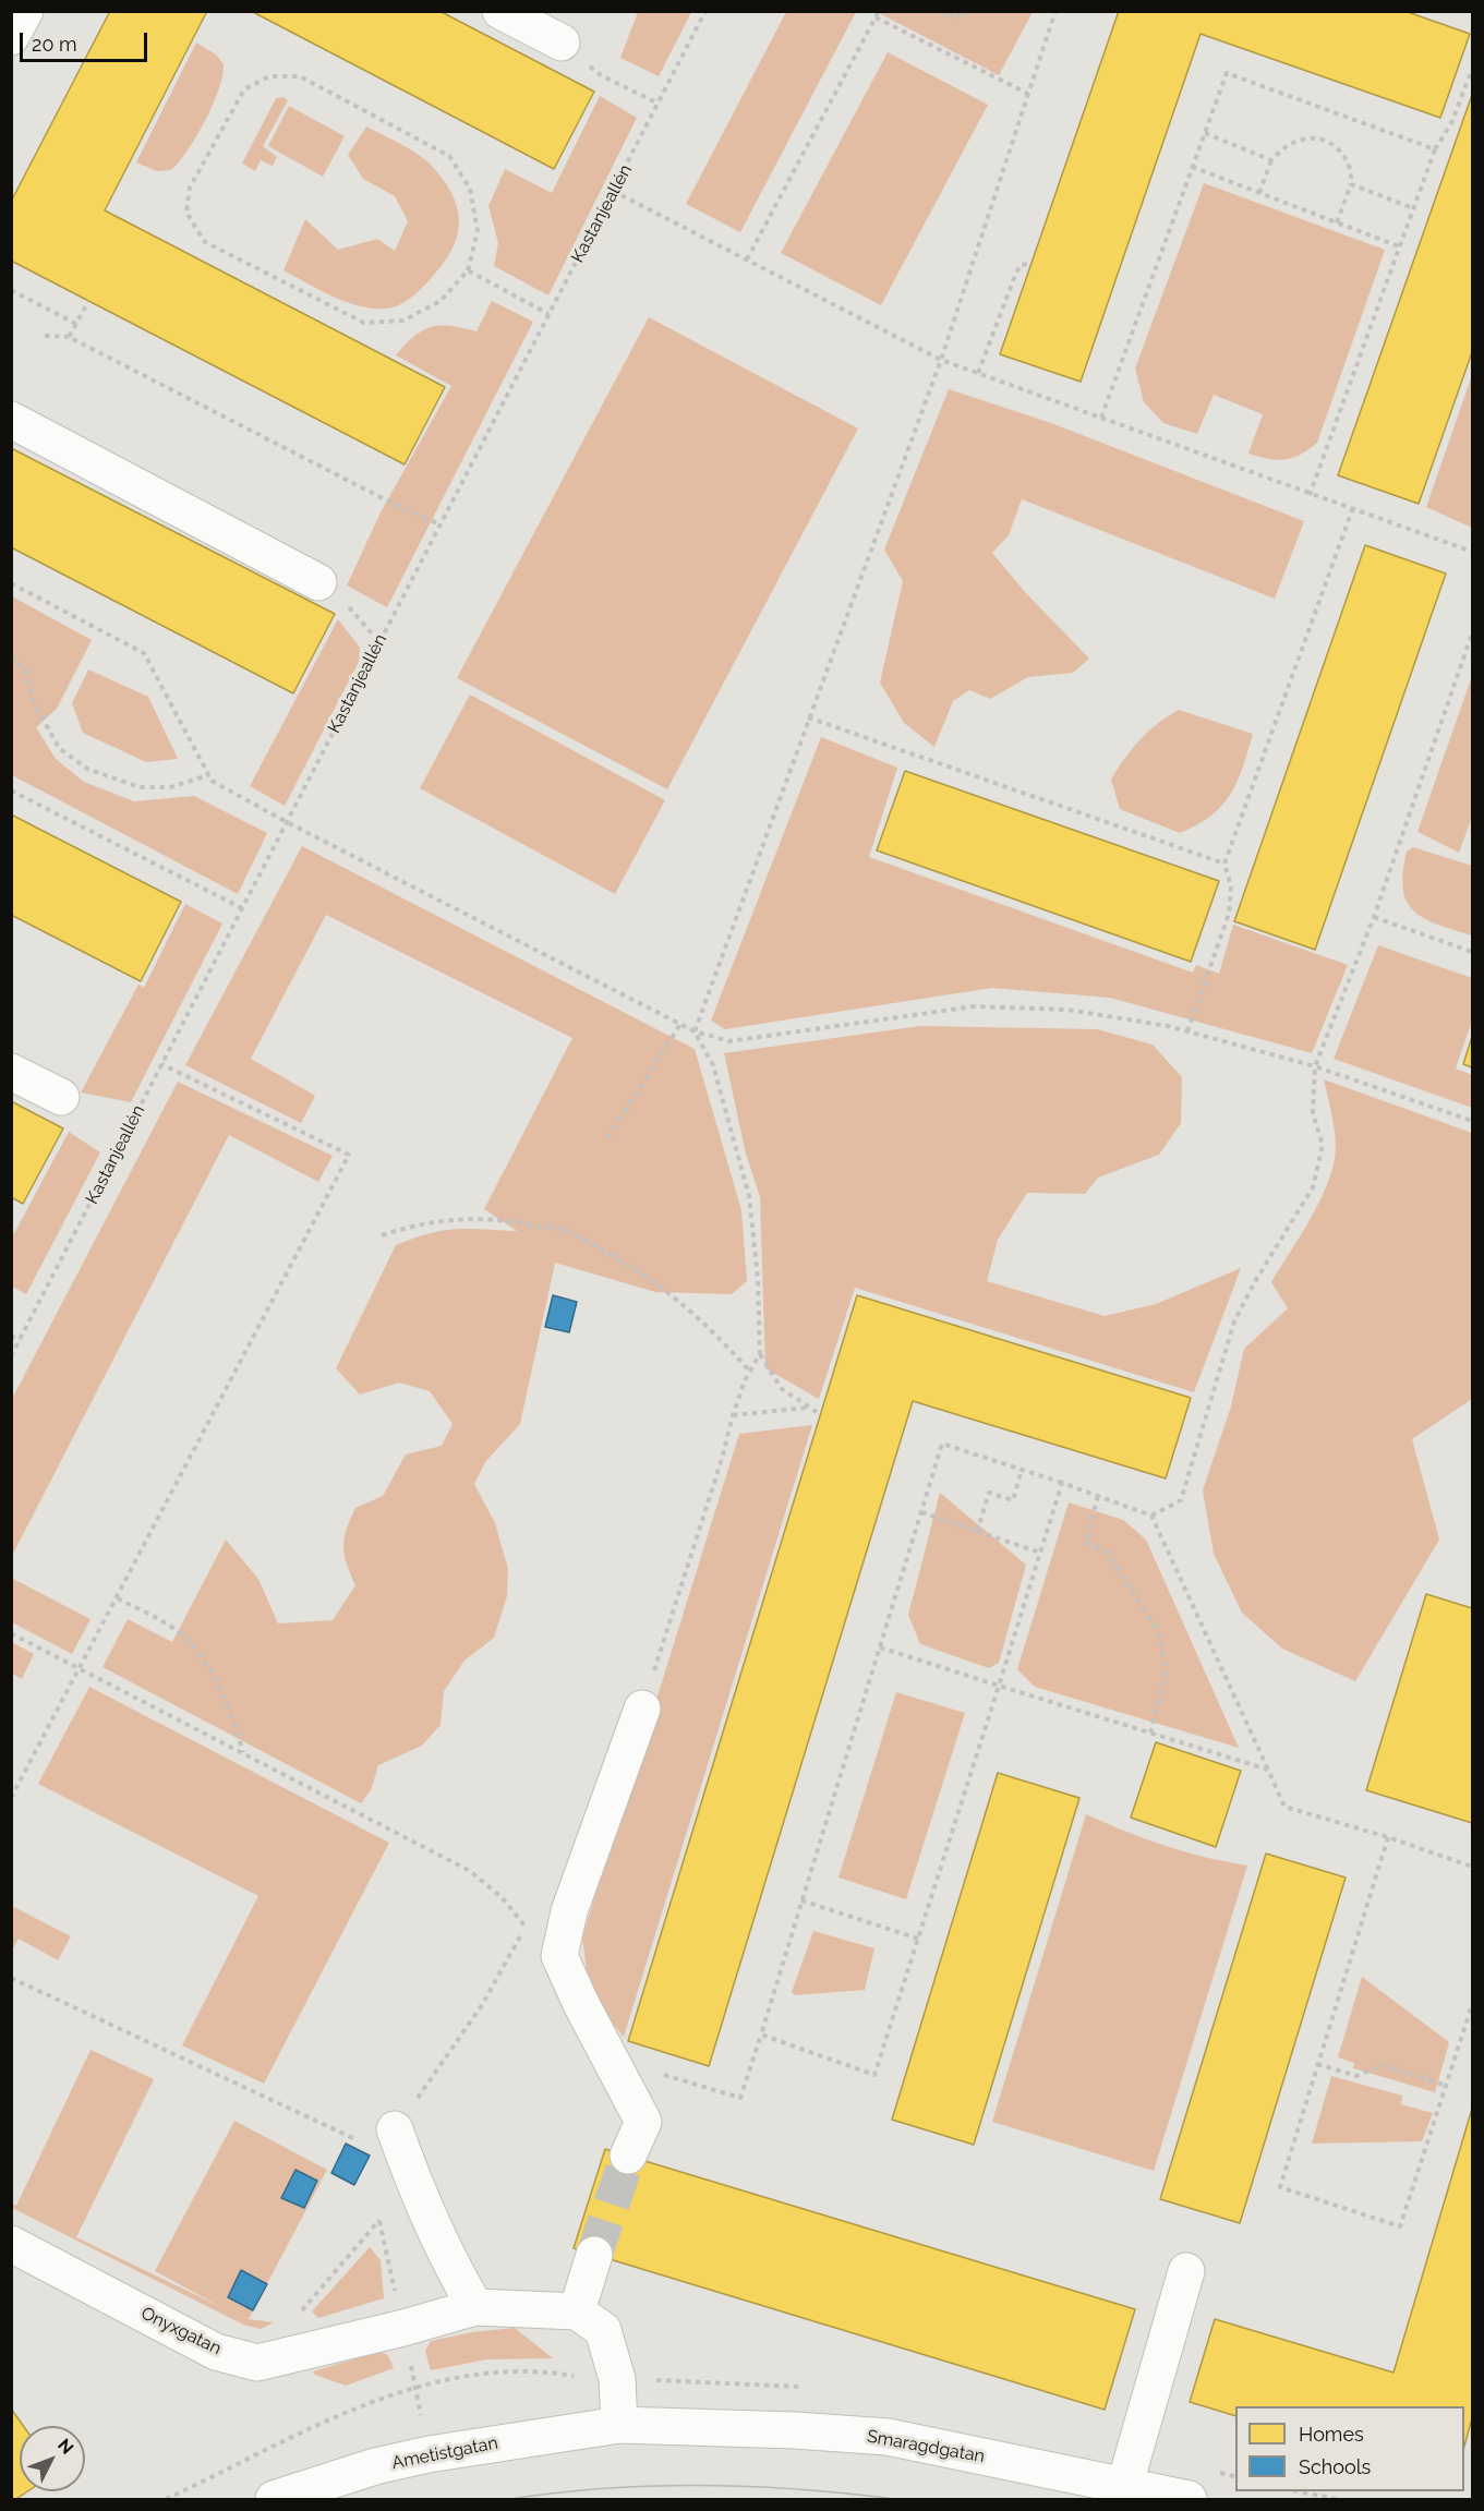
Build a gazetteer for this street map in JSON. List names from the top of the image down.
{
  "streets": {
    "street": ["Onyxgatan", "Smaragdgatan", "Ametistgatan"],
    "path": ["Kastanjeallén"]
  },
  "crossings": [
    ["Smaragdgatan", "Ametistgatan"]
  ],
  "legend": ["Homes", "Schools"],
  "scale_bar": "20 m",
  "north": "top right"
}
